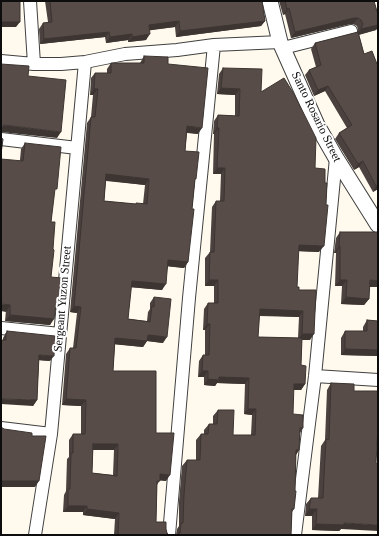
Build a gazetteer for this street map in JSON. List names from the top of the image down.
{
  "streets": {
    "street": ["Santo Rosario Street", "Sergeant Yuzon Street"]
  }
}
